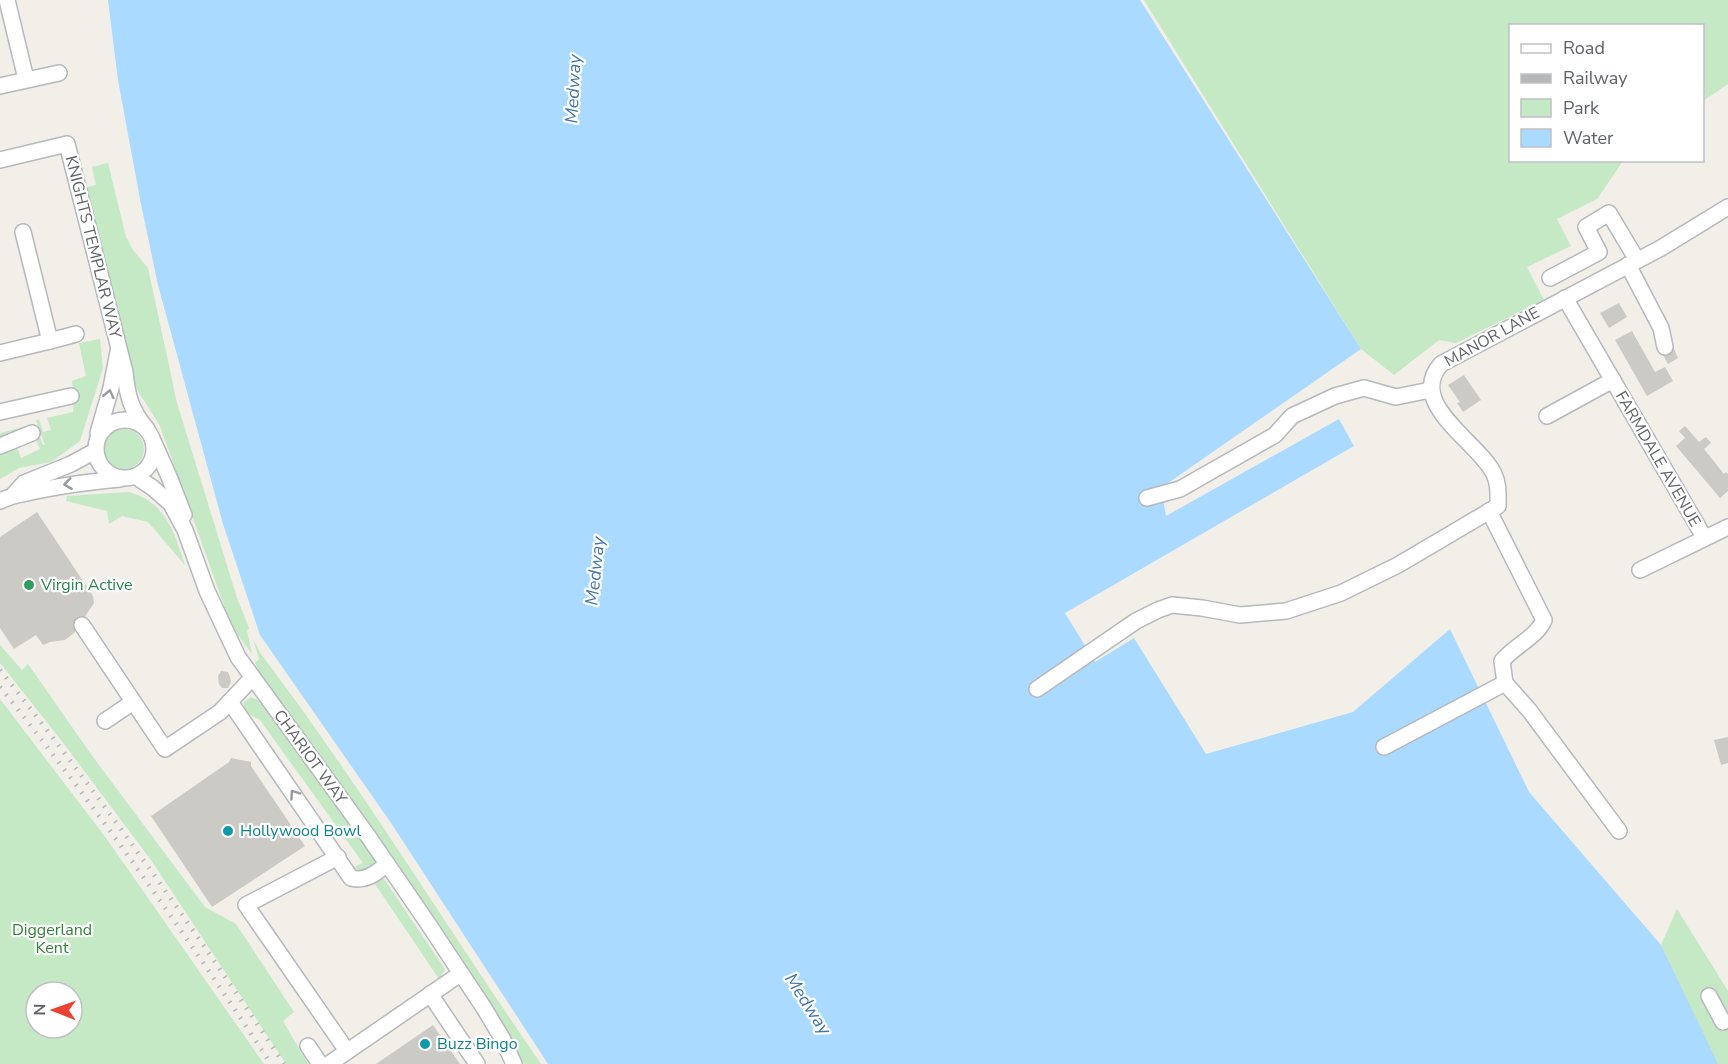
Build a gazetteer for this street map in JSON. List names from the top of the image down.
{
  "streets": {
    "street": [
      "KNIGHTS TEMPLAR WAY",
      "MANOR LANE",
      "FARMDALE AVENUE",
      "CHARIOT WAY"
    ]
  },
  "crossings": [
    ["KNIGHTS TEMPLAR WAY", "CHARIOT WAY"],
    ["MANOR LANE", "FARMDALE AVENUE"]
  ],
  "water": ["Medway"],
  "parks": ["Diggerland Kent"],
  "places": ["Virgin Active", "Hollywood Bowl", "Buzz Bingo"],
  "legend": [
    "Road",
    "Railway",
    "Park",
    "Water"
  ],
  "north": "left"
}
